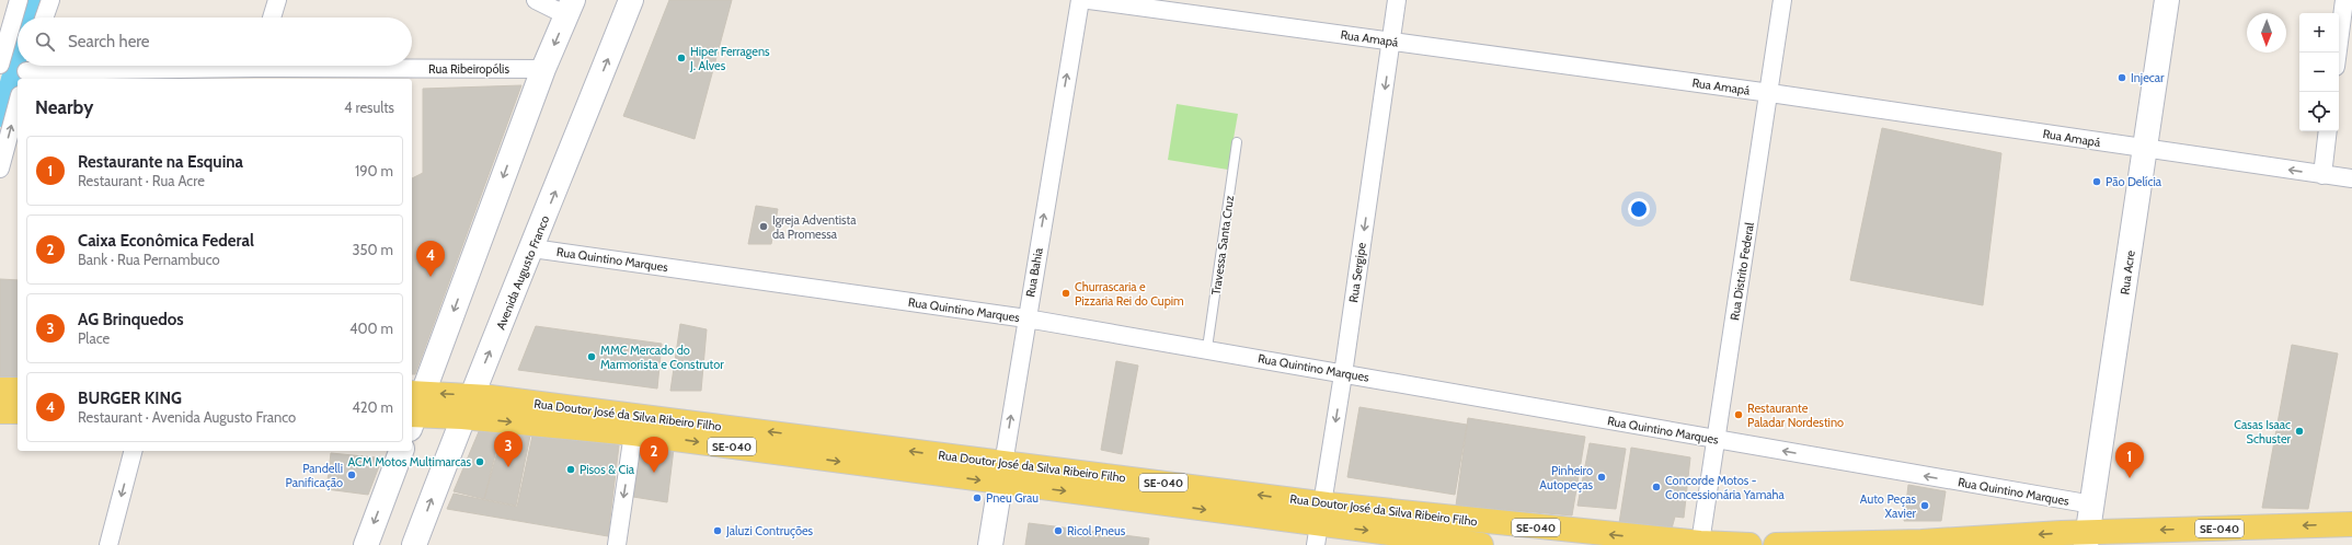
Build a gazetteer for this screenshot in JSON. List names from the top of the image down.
{
  "streets": {
    "main road": [
      "Avenida Augusto Franco",
      "Rua Bahia",
      "Rua Acre",
      "Rua Doutor José da Silva Ribeiro Filho",
      "SE-040"
    ],
    "street": [
      "Rua Amapá",
      "Rua Ribeiropólis",
      "Rua Quintino Marques",
      "Rua Distrito Federal",
      "Rua Sergipe"
    ],
    "lane": ["Travessa Santa Cruz"]
  },
  "crossings": [
    ["Rua Amapá", "Rua Distrito Federal"],
    ["Rua Amapá", "Rua Sergipe"],
    ["Rua Amapá", "Rua Acre"],
    ["Travessa Santa Cruz", "Rua Quintino Marques"],
    ["Rua Quintino Marques", "Rua Distrito Federal"],
    ["Rua Quintino Marques", "Avenida Augusto Franco"],
    ["Rua Quintino Marques", "Rua Bahia"],
    ["Rua Quintino Marques", "Rua Sergipe"],
    ["Rua Quintino Marques", "Rua Acre"],
    ["Rua Distrito Federal", "Rua Doutor José da Silva Ribeiro Filho"],
    ["Avenida Augusto Franco", "Rua Doutor José da Silva Ribeiro Filho"],
    ["Avenida Augusto Franco", "SE-040"],
    ["Rua Bahia", "Rua Doutor José da Silva Ribeiro Filho"],
    ["Rua Sergipe", "Rua Doutor José da Silva Ribeiro Filho"],
    ["Rua Acre", "SE-040"],
    ["Rua Doutor José da Silva Ribeiro Filho", "SE-040"]
  ],
  "one_way": ["Rua Bahia", "Rua Sergipe"],
  "places": [
    "Hiper Ferragens J. Alves",
    "Injecar",
    "Pão Delícia",
    "Igreja Adventista da Promessa",
    "Churrascaria e Pizzaria Rei do Cupim",
    "MMC Mercado do Marmorista e Construtor",
    "Restaurante Paladar Nordestino",
    "Casas Isaac Schuster",
    "ACM Motos Multimarcas",
    "Pisos & Cia",
    "Pandelli Panificação",
    "Pinheiro Autopeças",
    "Concorde Motos - Concessionária Yamaha",
    "Pneu Grau",
    "Auto Peças Xavier",
    "Jaluzi Contruções",
    "Ricol Pneus"
  ],
  "north": "bottom",
  "page": {
    "map_buttons": ["+", "−"],
    "search": "Search here",
    "heading": ["Nearby", "4 results"],
    "list": [
      {
        "mark": "1",
        "name": "Restaurante na Esquina",
        "note": "Restaurant · Rua Acre",
        "value": "190 m"
      },
      {
        "mark": "2",
        "name": "Caixa Econômica Federal",
        "note": "Bank · Rua Pernambuco",
        "value": "350 m"
      },
      {
        "mark": "3",
        "name": "AG Brinquedos",
        "note": "Place",
        "value": "400 m"
      },
      {
        "mark": "4",
        "name": "BURGER KING",
        "note": "Restaurant · Avenida Augusto Franco",
        "value": "420 m"
      }
    ],
    "pins": [
      "4",
      "3",
      "2",
      "1"
    ]
  }
}
